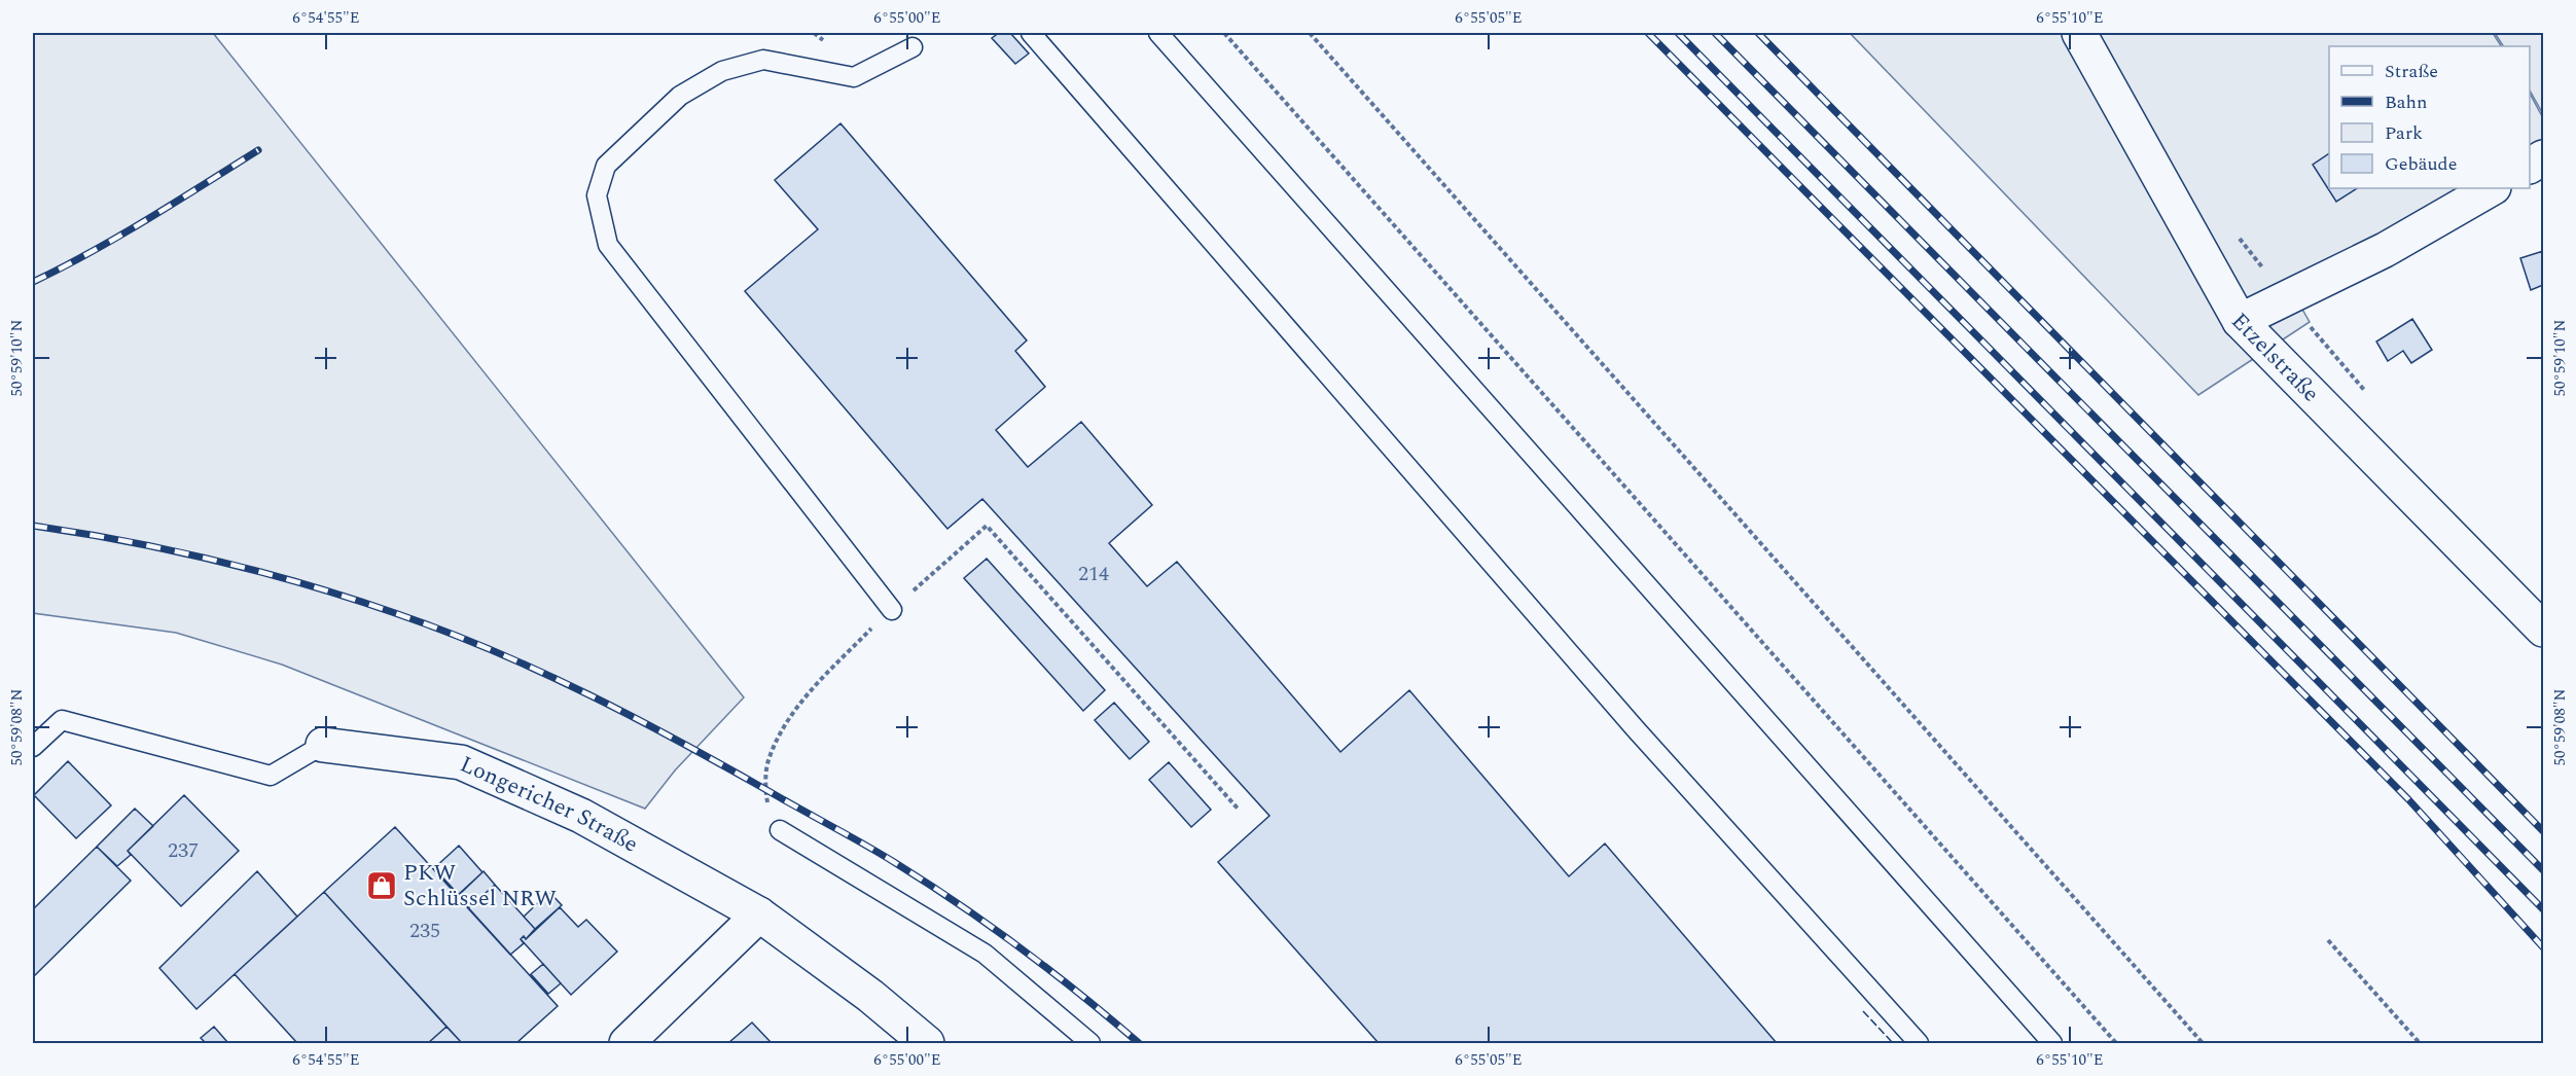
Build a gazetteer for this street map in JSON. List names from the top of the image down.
{
  "streets": {
    "street": ["Etzelstraße", "Longericher Straße"]
  },
  "places": {
    "shop": ["PKW Schlüssel NRW"]
  },
  "house_numbers": ["214", "237", "235"],
  "legend": [
    "Straße",
    "Bahn",
    "Park",
    "Gebäude"
  ],
  "coordinates": [
    "6°54'55\"E",
    "6°55'00\"E",
    "6°55'05\"E",
    "6°55'10\"E",
    "50°59'10\"N",
    "50°59'08\"N"
  ]
}
